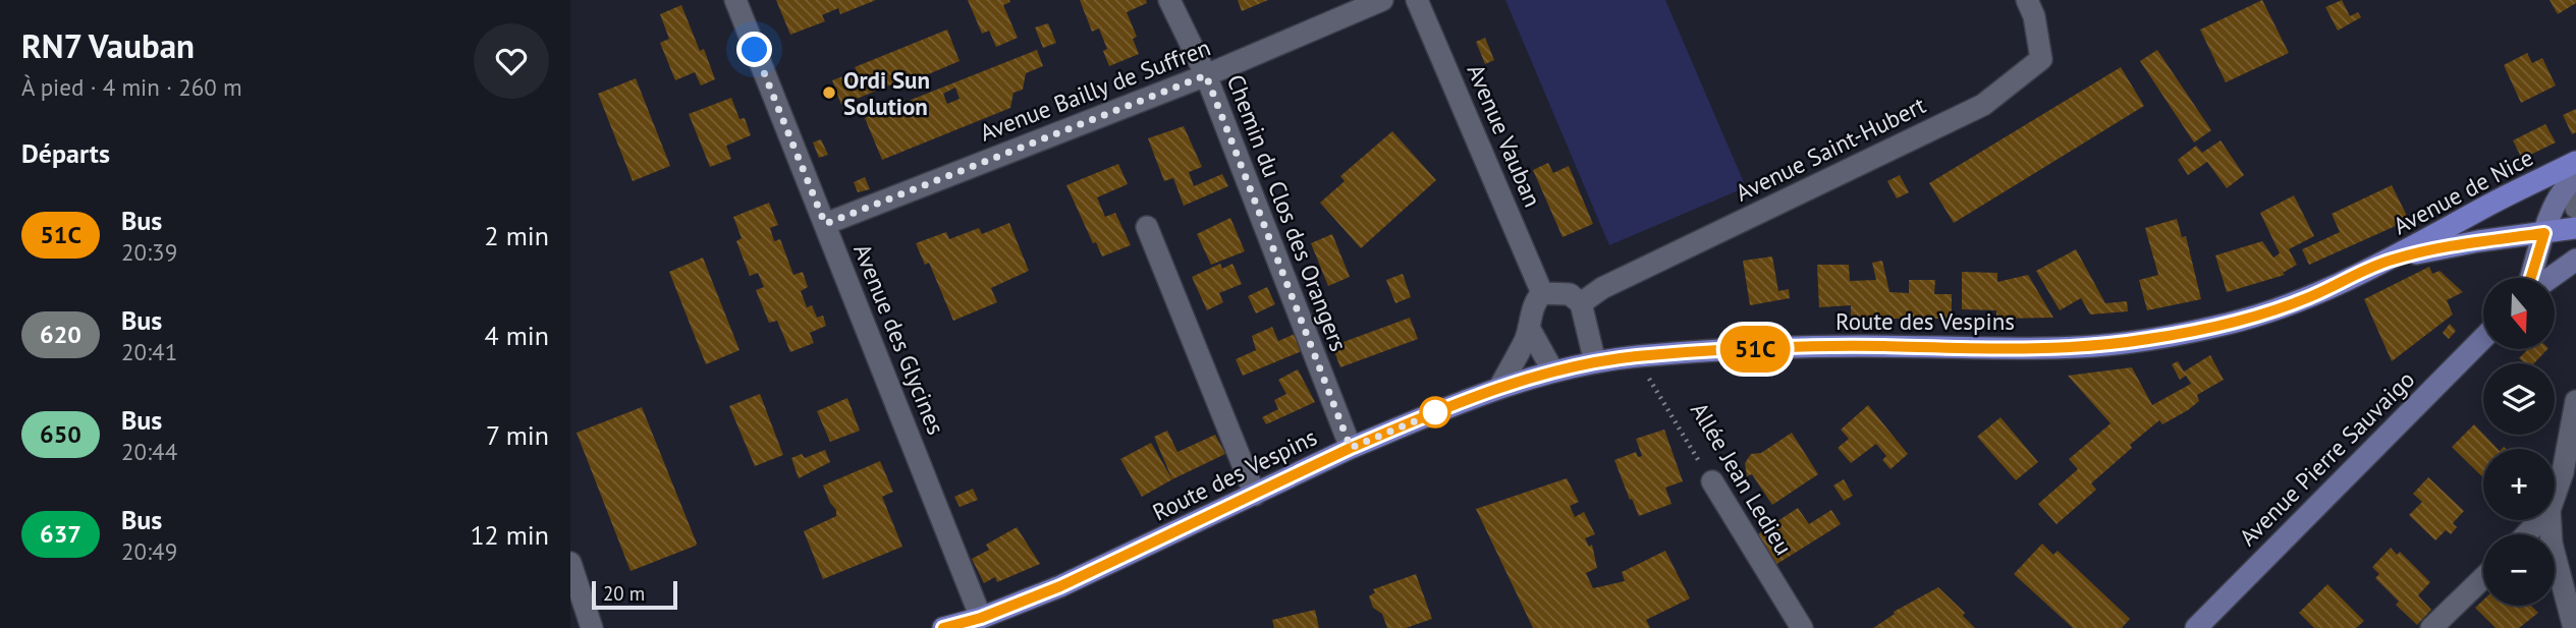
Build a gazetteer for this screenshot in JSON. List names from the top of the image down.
{
  "streets": {
    "main road": ["Avenue de Nice", "Route des Vespins", "Avenue Pierre Sauvaigo"],
    "street": [
      "Avenue Bailly de Suffren",
      "Avenue Vauban",
      "Avenue Saint-Hubert",
      "Chemin du Clos des Orangers",
      "Avenue des Glycines",
      "Allée Jean Ledieu"
    ]
  },
  "crossings": [
    ["Avenue Bailly de Suffren", "Chemin du Clos des Orangers"],
    ["Avenue Bailly de Suffren", "Avenue des Glycines"],
    ["Avenue de Nice", "Route des Vespins"],
    ["Chemin du Clos des Orangers", "Route des Vespins"],
    ["Route des Vespins", "Avenue des Glycines"],
    ["Route des Vespins", "Allée Jean Ledieu"]
  ],
  "places": ["Ordi Sun Solution"],
  "lines": ["bus line 51C"],
  "scale_bar": "20 m",
  "north": "bottom",
  "page": {
    "heading": [
      ["RN7 Vauban", "À pied · 4 min · 260 m"],
      "Départs"
    ],
    "on_map": "51C",
    "list": [
      {
        "mark": "51C",
        "name": "Bus",
        "note": "20:39",
        "value": "2 min"
      },
      {
        "mark": "620",
        "name": "Bus",
        "note": "20:41",
        "value": "4 min"
      },
      {
        "mark": "650",
        "name": "Bus",
        "note": "20:44",
        "value": "7 min"
      },
      {
        "mark": "637",
        "name": "Bus",
        "note": "20:49",
        "value": "12 min"
      }
    ],
    "map_buttons": ["+", "−"],
    "scale": "20 m"
  }
}
